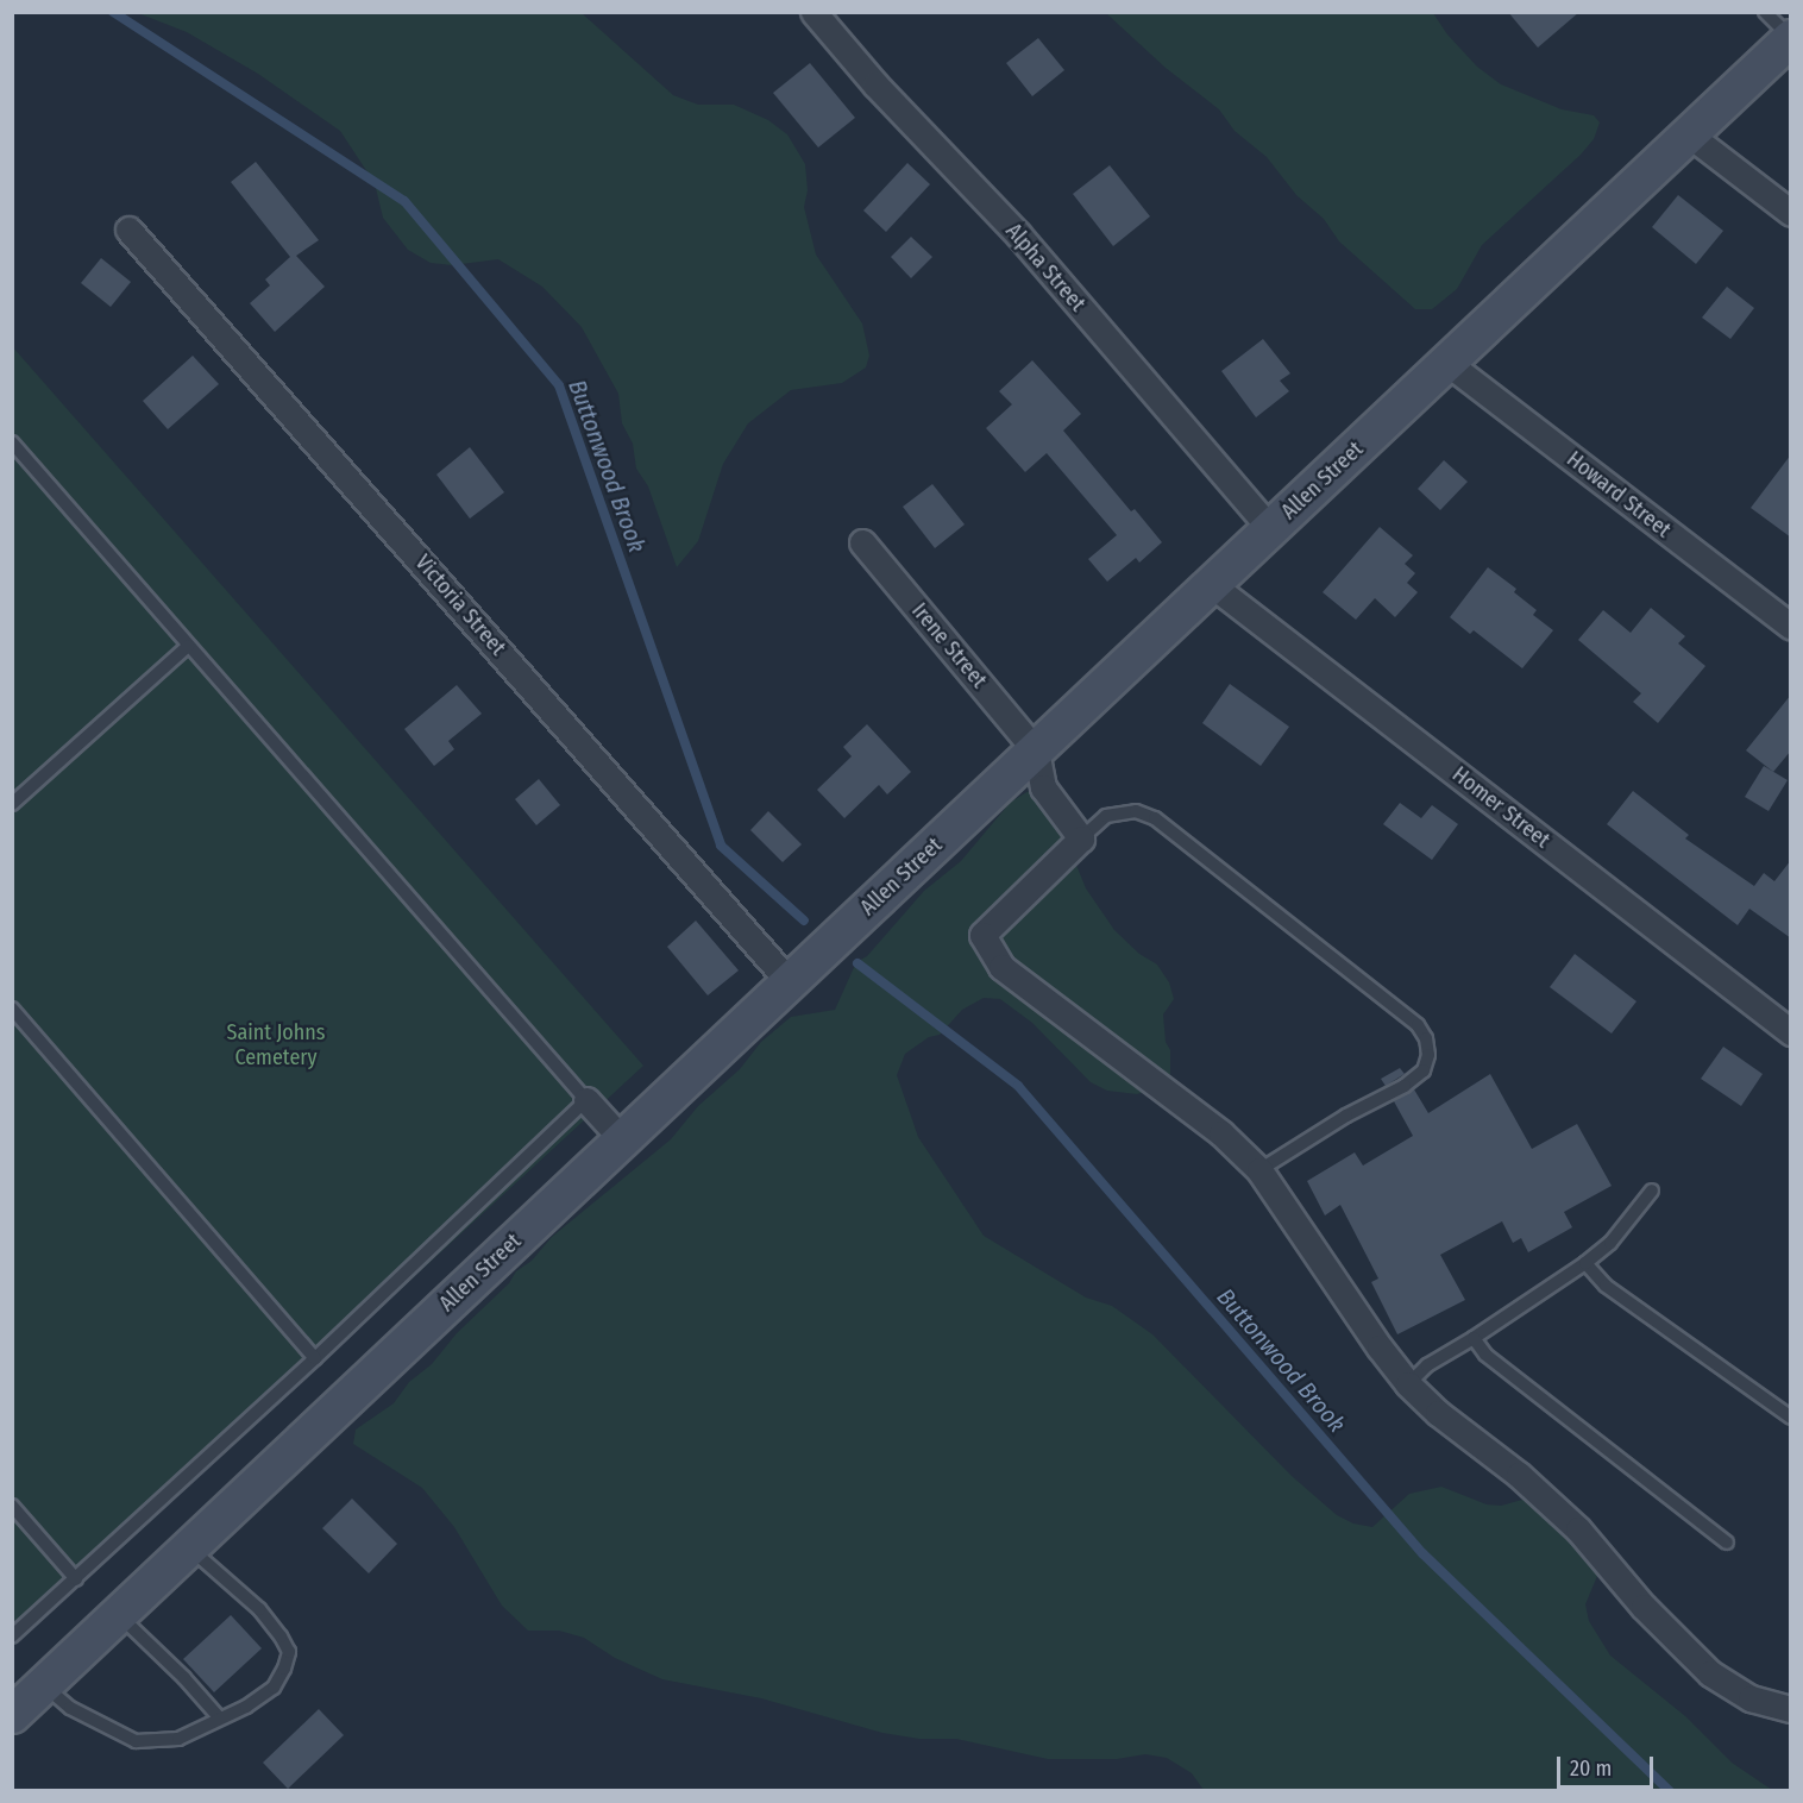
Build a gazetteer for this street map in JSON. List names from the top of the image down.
{
  "streets": {
    "street": [
      "Alpha Street",
      "Allen Street",
      "Howard Street",
      "Victoria Street",
      "Irene Street",
      "Homer Street"
    ]
  },
  "crossings": [
    ["Alpha Street", "Allen Street"],
    ["Allen Street", "Howard Street"],
    ["Allen Street", "Victoria Street"],
    ["Allen Street", "Irene Street"],
    ["Allen Street", "Homer Street"]
  ],
  "water": ["Buttonwood Brook"],
  "parks": ["Saint Johns Cemetery"],
  "scale_bar": "20 m"
}
